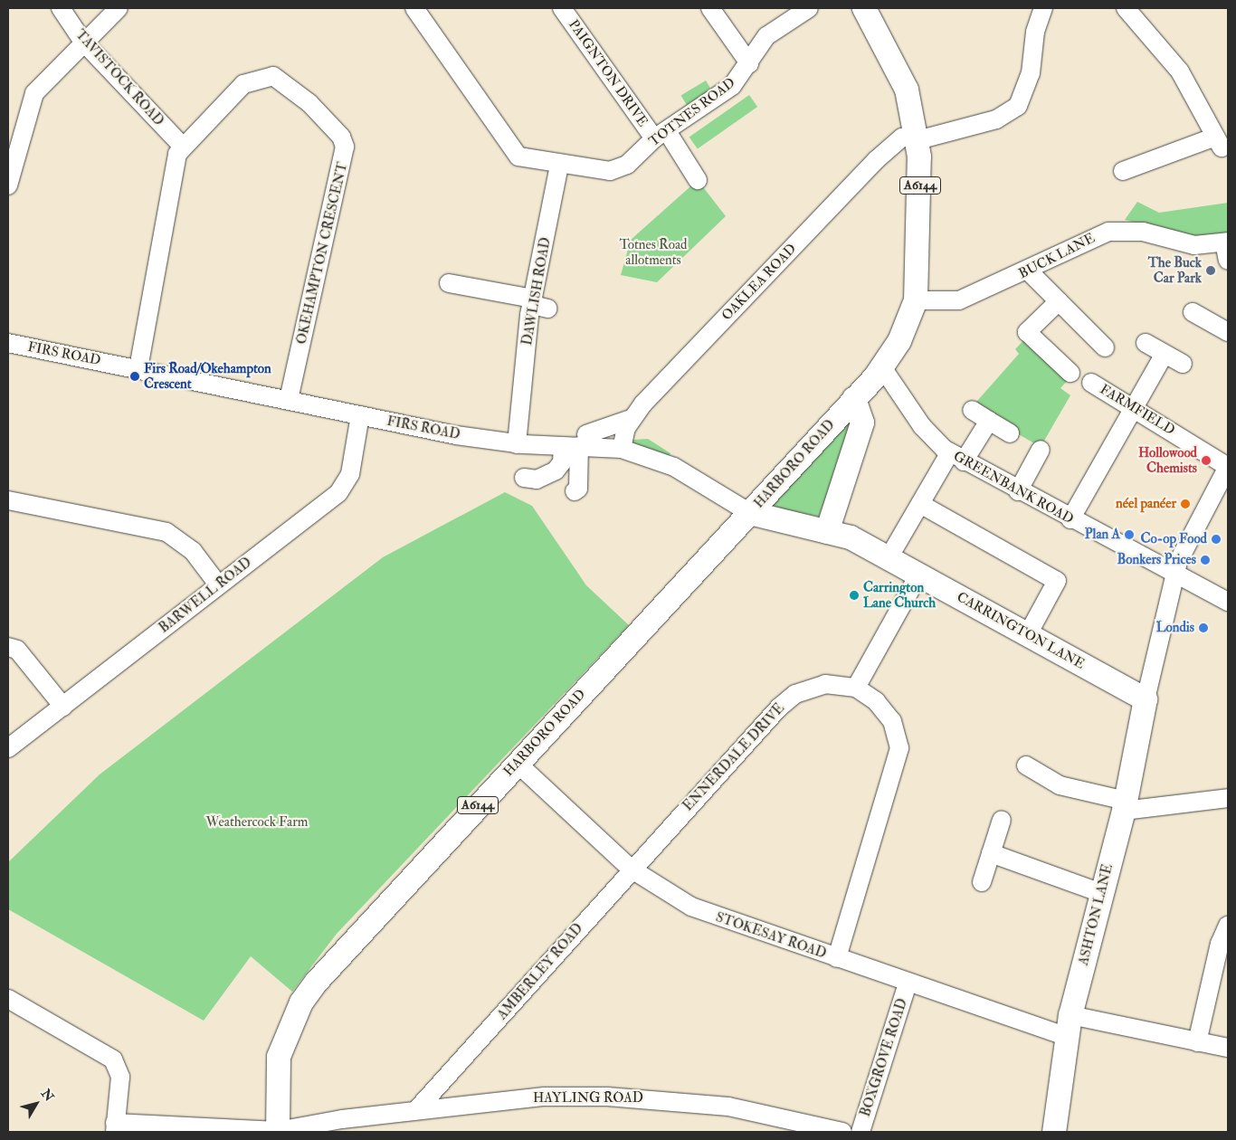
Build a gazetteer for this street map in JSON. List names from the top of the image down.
{
  "streets": {
    "main road": [
      "A6144",
      "FIRS ROAD",
      "HARBORO ROAD",
      "CARRINGTON LANE",
      "ASHTON LANE"
    ],
    "street": [
      "PAIGNTON DRIVE",
      "TAVISTOCK ROAD",
      "TOTNES ROAD",
      "OKEHAMPTON CRESCENT",
      "BUCK LANE",
      "OAKLEA ROAD",
      "DAWLISH ROAD",
      "FARMFIELD",
      "GREENBANK ROAD",
      "BARWELL ROAD",
      "ENNERDALE DRIVE",
      "STOKESAY ROAD",
      "AMBERLEY ROAD",
      "BOXGROVE ROAD",
      "HAYLING ROAD"
    ]
  },
  "crossings": [
    ["PAIGNTON DRIVE", "TOTNES ROAD"],
    ["TAVISTOCK ROAD", "OKEHAMPTON CRESCENT"],
    ["TOTNES ROAD", "DAWLISH ROAD"],
    ["A6144", "BUCK LANE"],
    ["A6144", "OAKLEA ROAD"],
    ["A6144", "HARBORO ROAD"],
    ["A6144", "GREENBANK ROAD"],
    ["OKEHAMPTON CRESCENT", "FIRS ROAD"],
    ["OAKLEA ROAD", "FIRS ROAD"],
    ["DAWLISH ROAD", "FIRS ROAD"],
    ["FIRS ROAD", "HARBORO ROAD"],
    ["FIRS ROAD", "BARWELL ROAD"],
    ["FIRS ROAD", "CARRINGTON LANE"],
    ["HARBORO ROAD", "GREENBANK ROAD"],
    ["HARBORO ROAD", "STOKESAY ROAD"],
    ["HARBORO ROAD", "HAYLING ROAD"],
    ["CARRINGTON LANE", "ASHTON LANE"],
    ["ENNERDALE DRIVE", "STOKESAY ROAD"],
    ["ENNERDALE DRIVE", "AMBERLEY ROAD"],
    ["ASHTON LANE", "STOKESAY ROAD"],
    ["STOKESAY ROAD", "AMBERLEY ROAD"],
    ["STOKESAY ROAD", "BOXGROVE ROAD"],
    ["AMBERLEY ROAD", "HAYLING ROAD"]
  ],
  "parks": ["Totnes Road allotments", "Weathercock Farm"],
  "places": [
    "The Buck Car Park",
    "Firs Road/Okehampton Crescent",
    "Hollowood Chemists",
    "néel panéer",
    "Plan A",
    "Co-op Food",
    "Bonkers Prices",
    "Carrington Lane Church",
    "Londis"
  ],
  "north": "top right"
}
